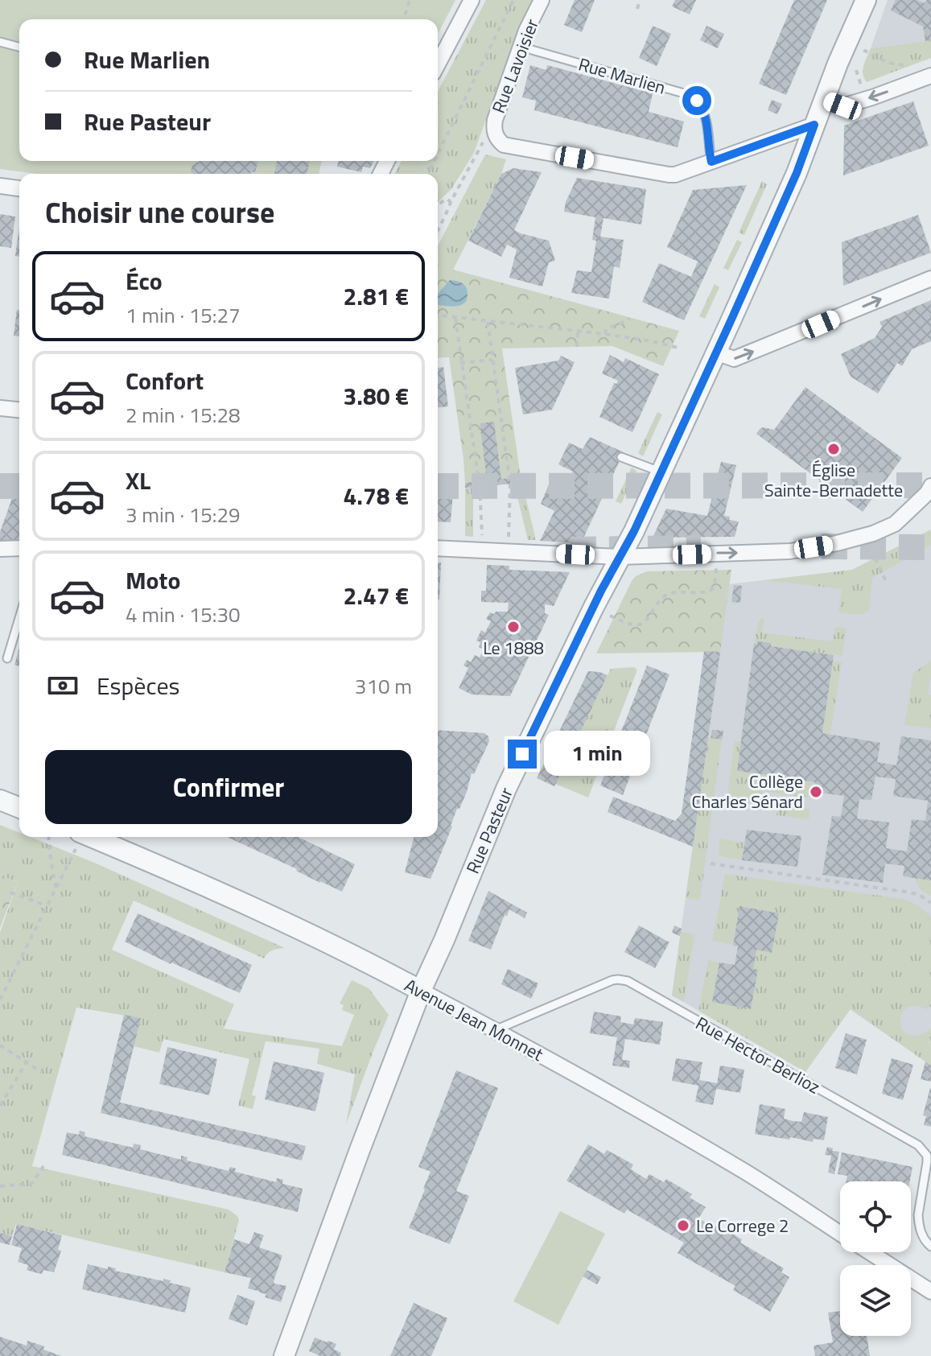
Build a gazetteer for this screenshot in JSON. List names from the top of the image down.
{
  "streets": {
    "street": ["Rue Lavoisier", "Rue Pasteur", "Avenue Jean Monnet"],
    "lane": ["Rue Marlien", "Rue Hector Berlioz"]
  },
  "crossings": [
    ["Rue Lavoisier", "Rue Marlien"],
    ["Rue Pasteur", "Avenue Jean Monnet"],
    ["Avenue Jean Monnet", "Rue Hector Berlioz"]
  ],
  "places": [
    "Église Sainte-Bernadette",
    "Le 1888",
    "Collège Charles Sénard",
    "Le Correge 2"
  ],
  "page": {
    "banner": ["Rue Marlien", "Rue Pasteur"],
    "heading": "Choisir une course",
    "list": [
      {
        "name": "Éco",
        "note": "1 min · 15:27",
        "value": "2.81 €"
      },
      {
        "name": "Confort",
        "note": "2 min · 15:28",
        "value": "3.80 €"
      },
      {
        "name": "XL",
        "note": "3 min · 15:29",
        "value": "4.78 €"
      },
      {
        "name": "Moto",
        "note": "4 min · 15:30",
        "value": "2.47 €"
      }
    ],
    "pay": ["Espèces", "310 m"],
    "bubble": "1 min",
    "buttons": "Confirmer"
  }
}
